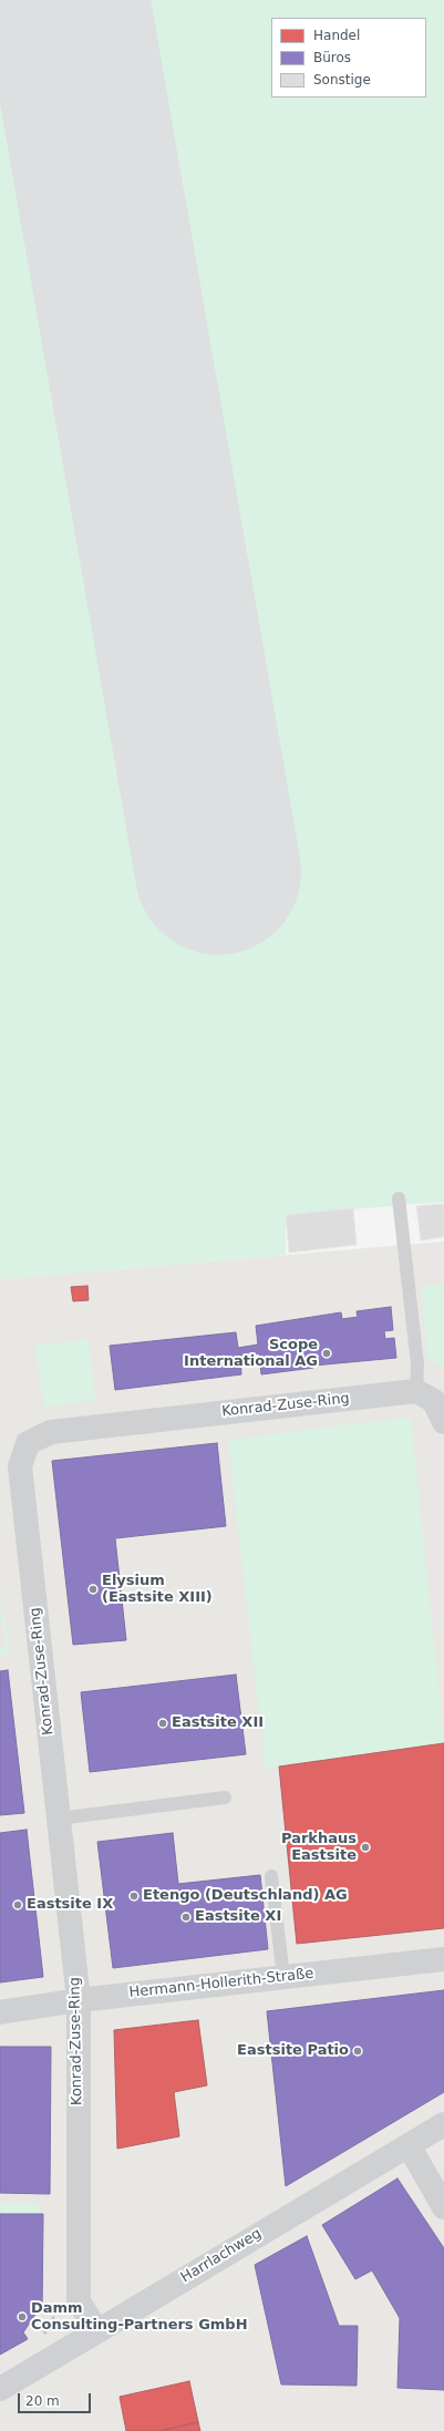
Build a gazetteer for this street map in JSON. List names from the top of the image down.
{
  "streets": {
    "street": ["Konrad-Zuse-Ring", "Hermann-Hollerith-Straße", "Harrlachweg"]
  },
  "crossings": [
    ["Konrad-Zuse-Ring", "Hermann-Hollerith-Straße"],
    ["Konrad-Zuse-Ring", "Harrlachweg"]
  ],
  "places": [
    "Scope International AG",
    "Elysium (Eastsite XIII)",
    "Eastsite XII",
    "Parkhaus Eastsite",
    "Etengo (Deutschland) AG",
    "Eastsite IX",
    "Eastsite XI",
    "Eastsite Patio",
    "Damm Consulting-Partners GmbH"
  ],
  "legend": ["Handel", "Büros", "Sonstige"],
  "scale_bar": "20 m"
}
